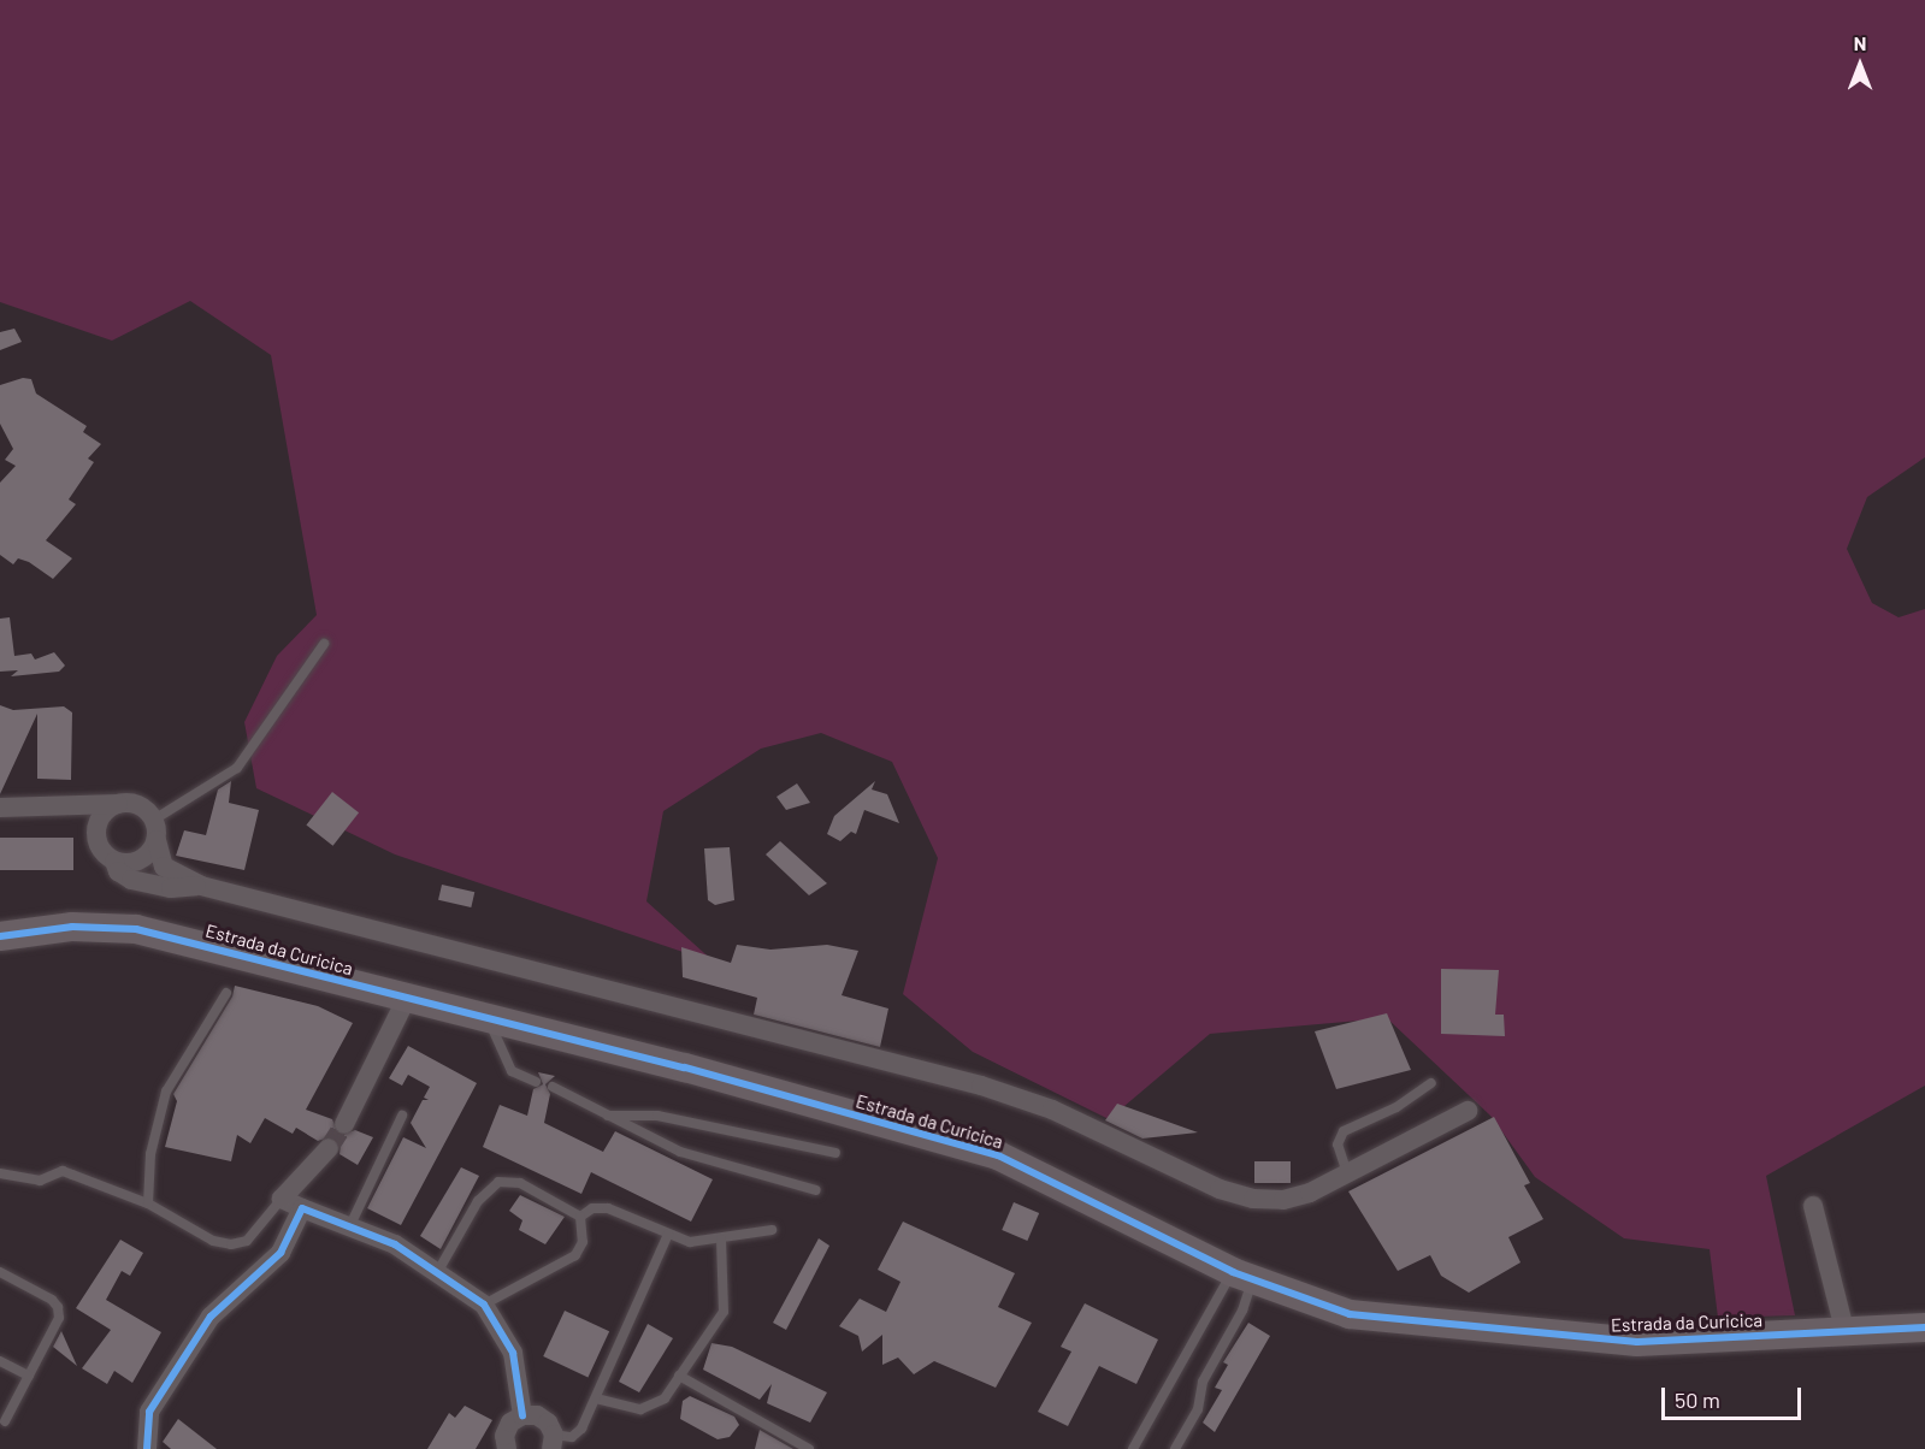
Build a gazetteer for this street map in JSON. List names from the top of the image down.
{
  "streets": {
    "street": ["Estrada da Curicica"]
  },
  "scale_bar": "50 m",
  "north": "top"
}
